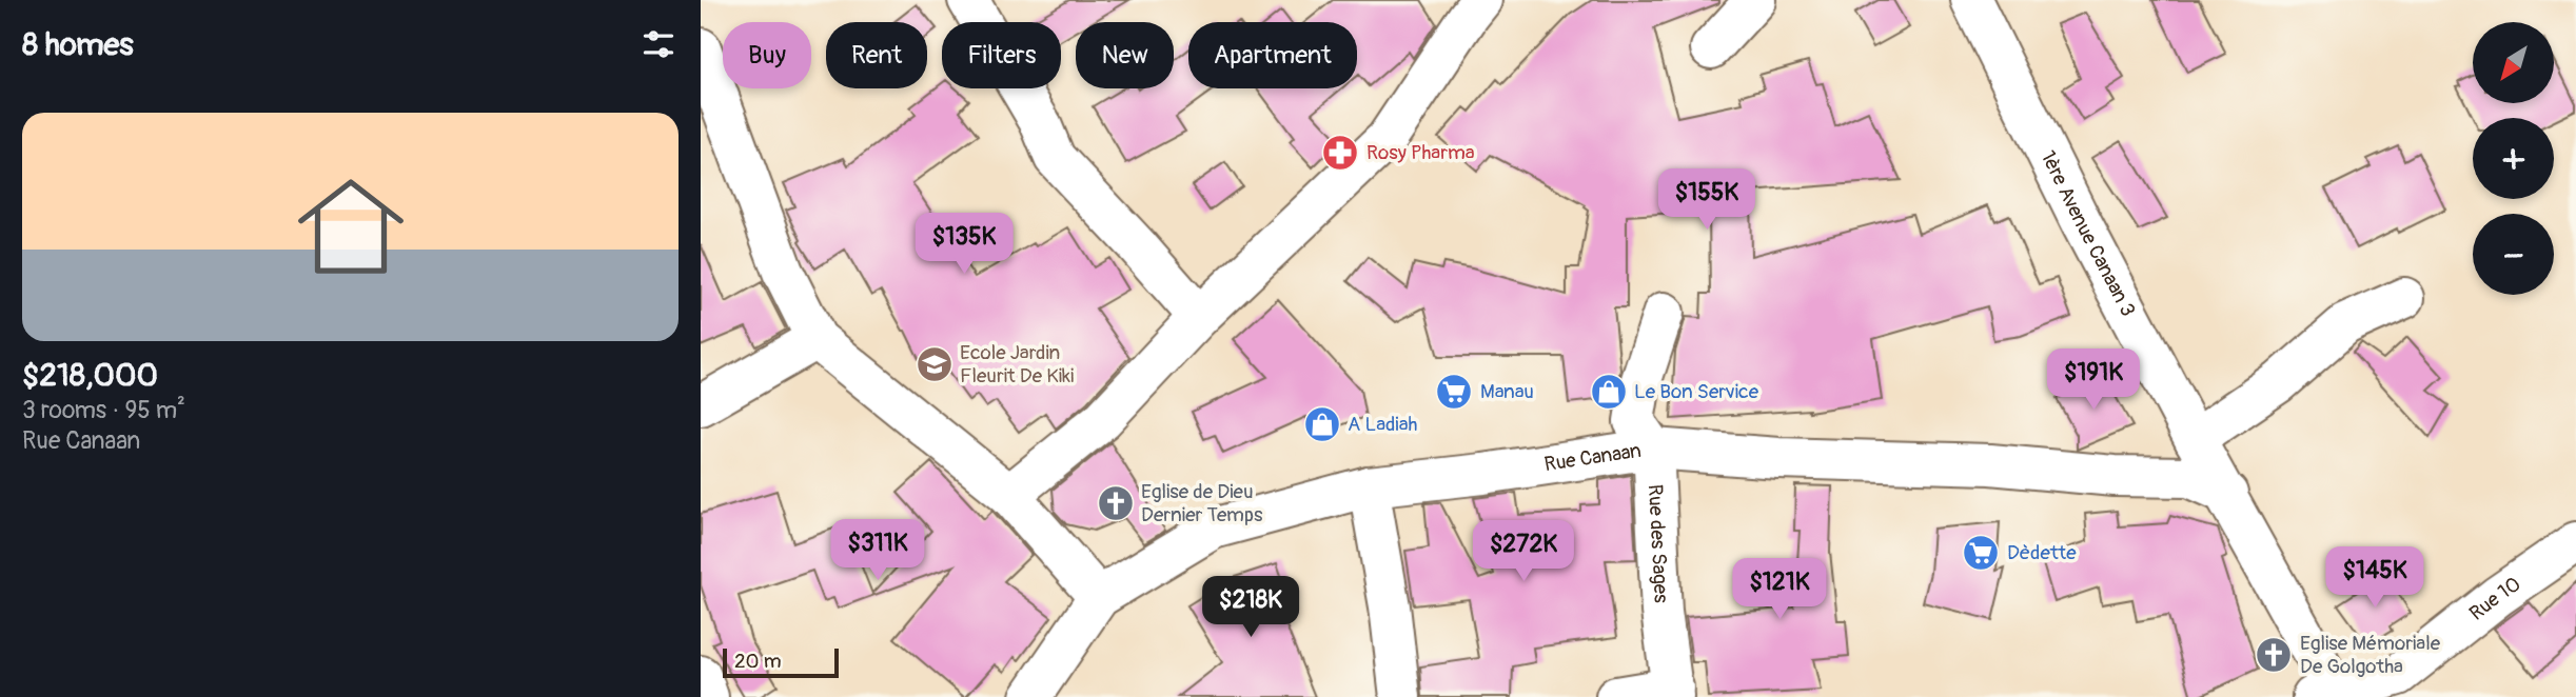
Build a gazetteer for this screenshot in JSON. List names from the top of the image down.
{
  "streets": {
    "street": [
      "1ère Avenue Canaan 3",
      "Rue Canaan",
      "Rue des Sages",
      "Rue 10"
    ]
  },
  "crossings": [
    ["1ère Avenue Canaan 3", "Rue Canaan"],
    ["1ère Avenue Canaan 3", "Rue 10"],
    ["Rue Canaan", "Rue des Sages"]
  ],
  "places": {
    "pharmacy": ["Rosy Pharma"],
    "school or university": ["Ecole Jardin Fleurit De Kiki"],
    "supermarket": ["Manau", "Dèdette"],
    "shop": ["Le Bon Service", "A Ladiah"],
    "church": ["Eglise de Dieu Dernier Temps", "Eglise Mémoriale De Golgotha"]
  },
  "scale_bar": "20 m",
  "north": "bottom left",
  "page": {
    "heading": "8 homes",
    "map_buttons": ["+", "−"],
    "chip": [
      "Buy",
      "Rent",
      "Filters",
      "New",
      "Apartment"
    ],
    "list": [
      {
        "name": "$218,000",
        "note": "3 rooms · 95 m² · Rue Canaan"
      }
    ],
    "price": [
      "$155K",
      "$135K",
      "$191K",
      "$311K",
      "$272K",
      "$145K",
      "$121K",
      "$218K"
    ],
    "scale": "20 m"
  }
}
